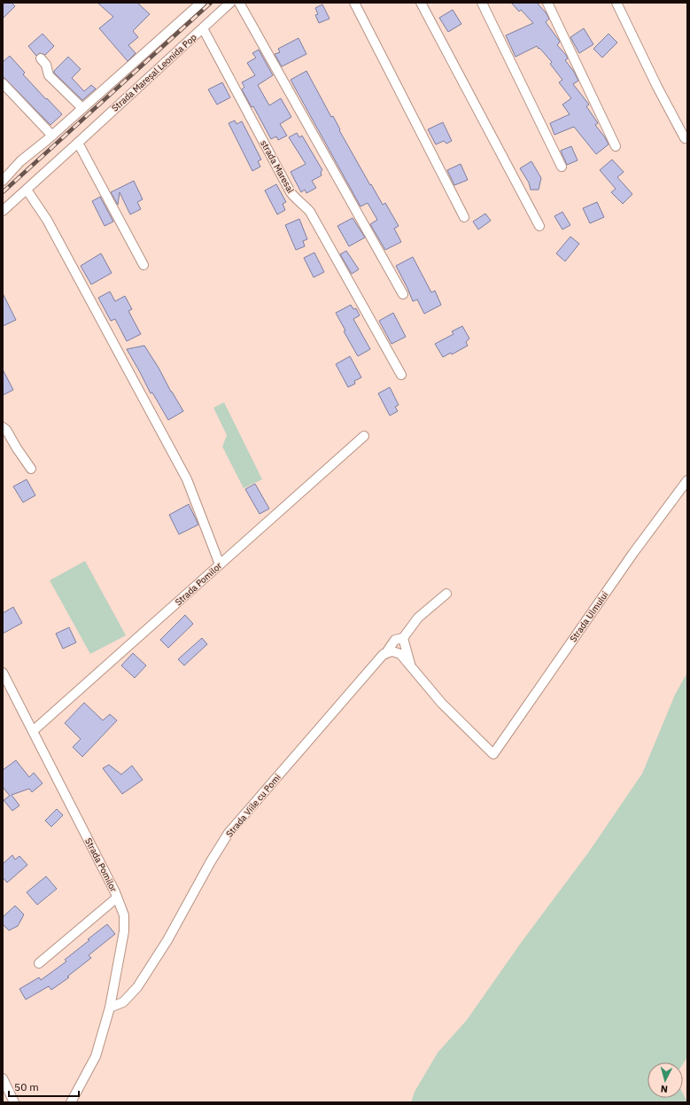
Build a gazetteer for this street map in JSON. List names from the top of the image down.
{
  "streets": {
    "street": [
      "Strada Mareșal Leonida Pop",
      "strada Maresal",
      "Strada Pomilor",
      "Strada Ulmului",
      "Strada Viile cu Pomi"
    ]
  },
  "crossings": [
    ["Strada Mareșal Leonida Pop", "strada Maresal"],
    ["Strada Pomilor", "Strada Viile cu Pomi"]
  ],
  "scale_bar": "50 m",
  "north": "bottom"
}
